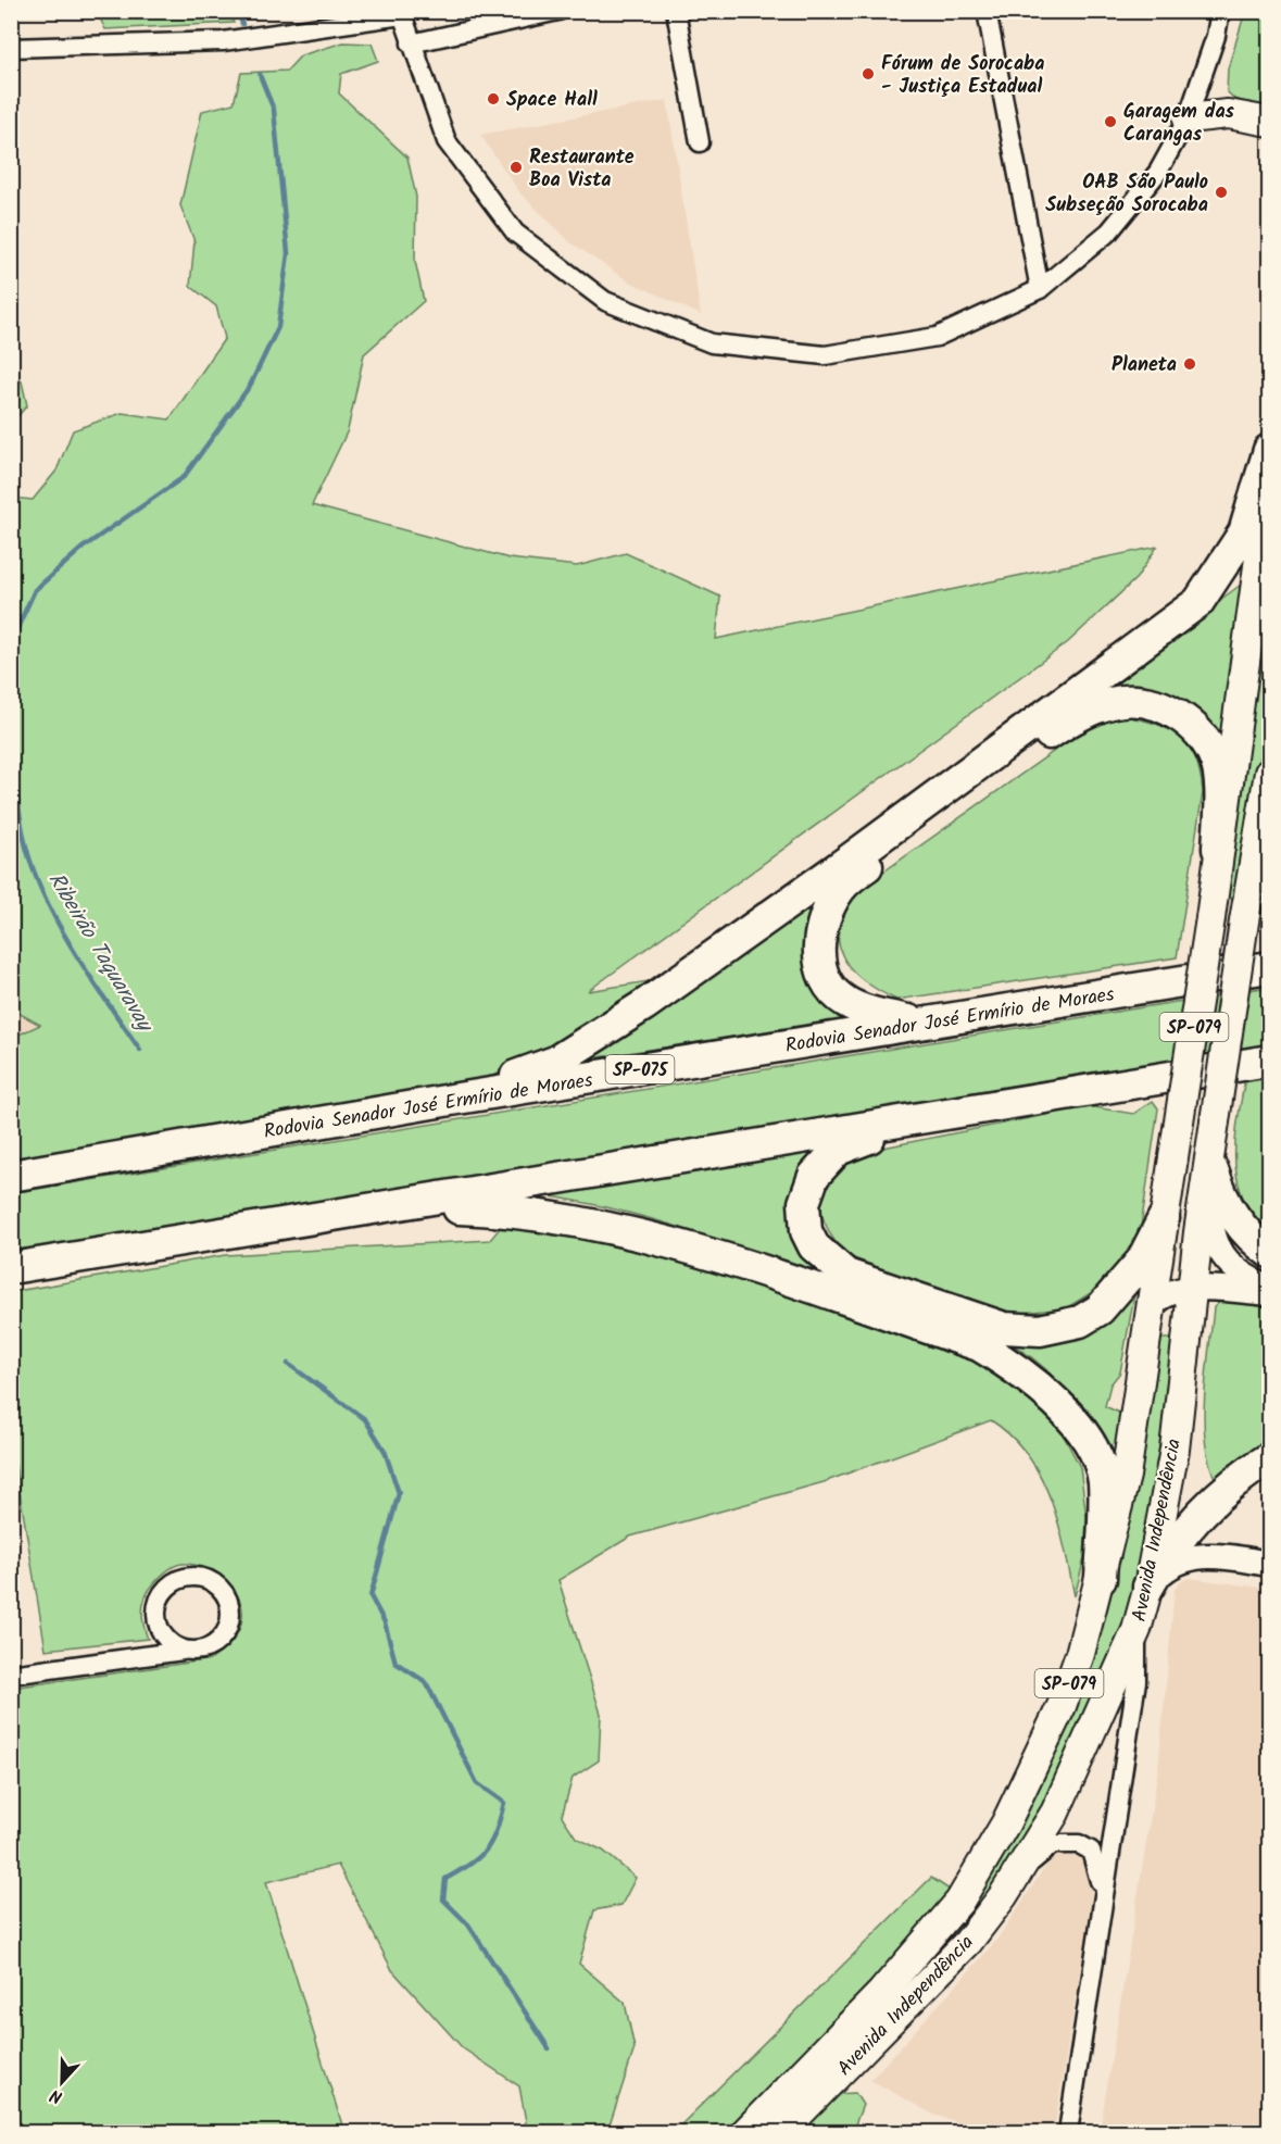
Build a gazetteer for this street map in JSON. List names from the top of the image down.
{
  "streets": {
    "highway": ["Rodovia Senador José Ermírio de Moraes", "SP-075"],
    "main road": ["SP-079", "Avenida Independência"]
  },
  "crossings": [
    ["SP-079", "Avenida Independência"]
  ],
  "water": ["Ribeirão Taquaravay"],
  "places": [
    "Fórum de Sorocaba - Justiça Estadual",
    "Space Hall",
    "Garagem das Carangas",
    "Restaurante Boa Vista",
    "OAB São Paulo Subseção Sorocaba",
    "Planeta"
  ],
  "north": "bottom"
}
